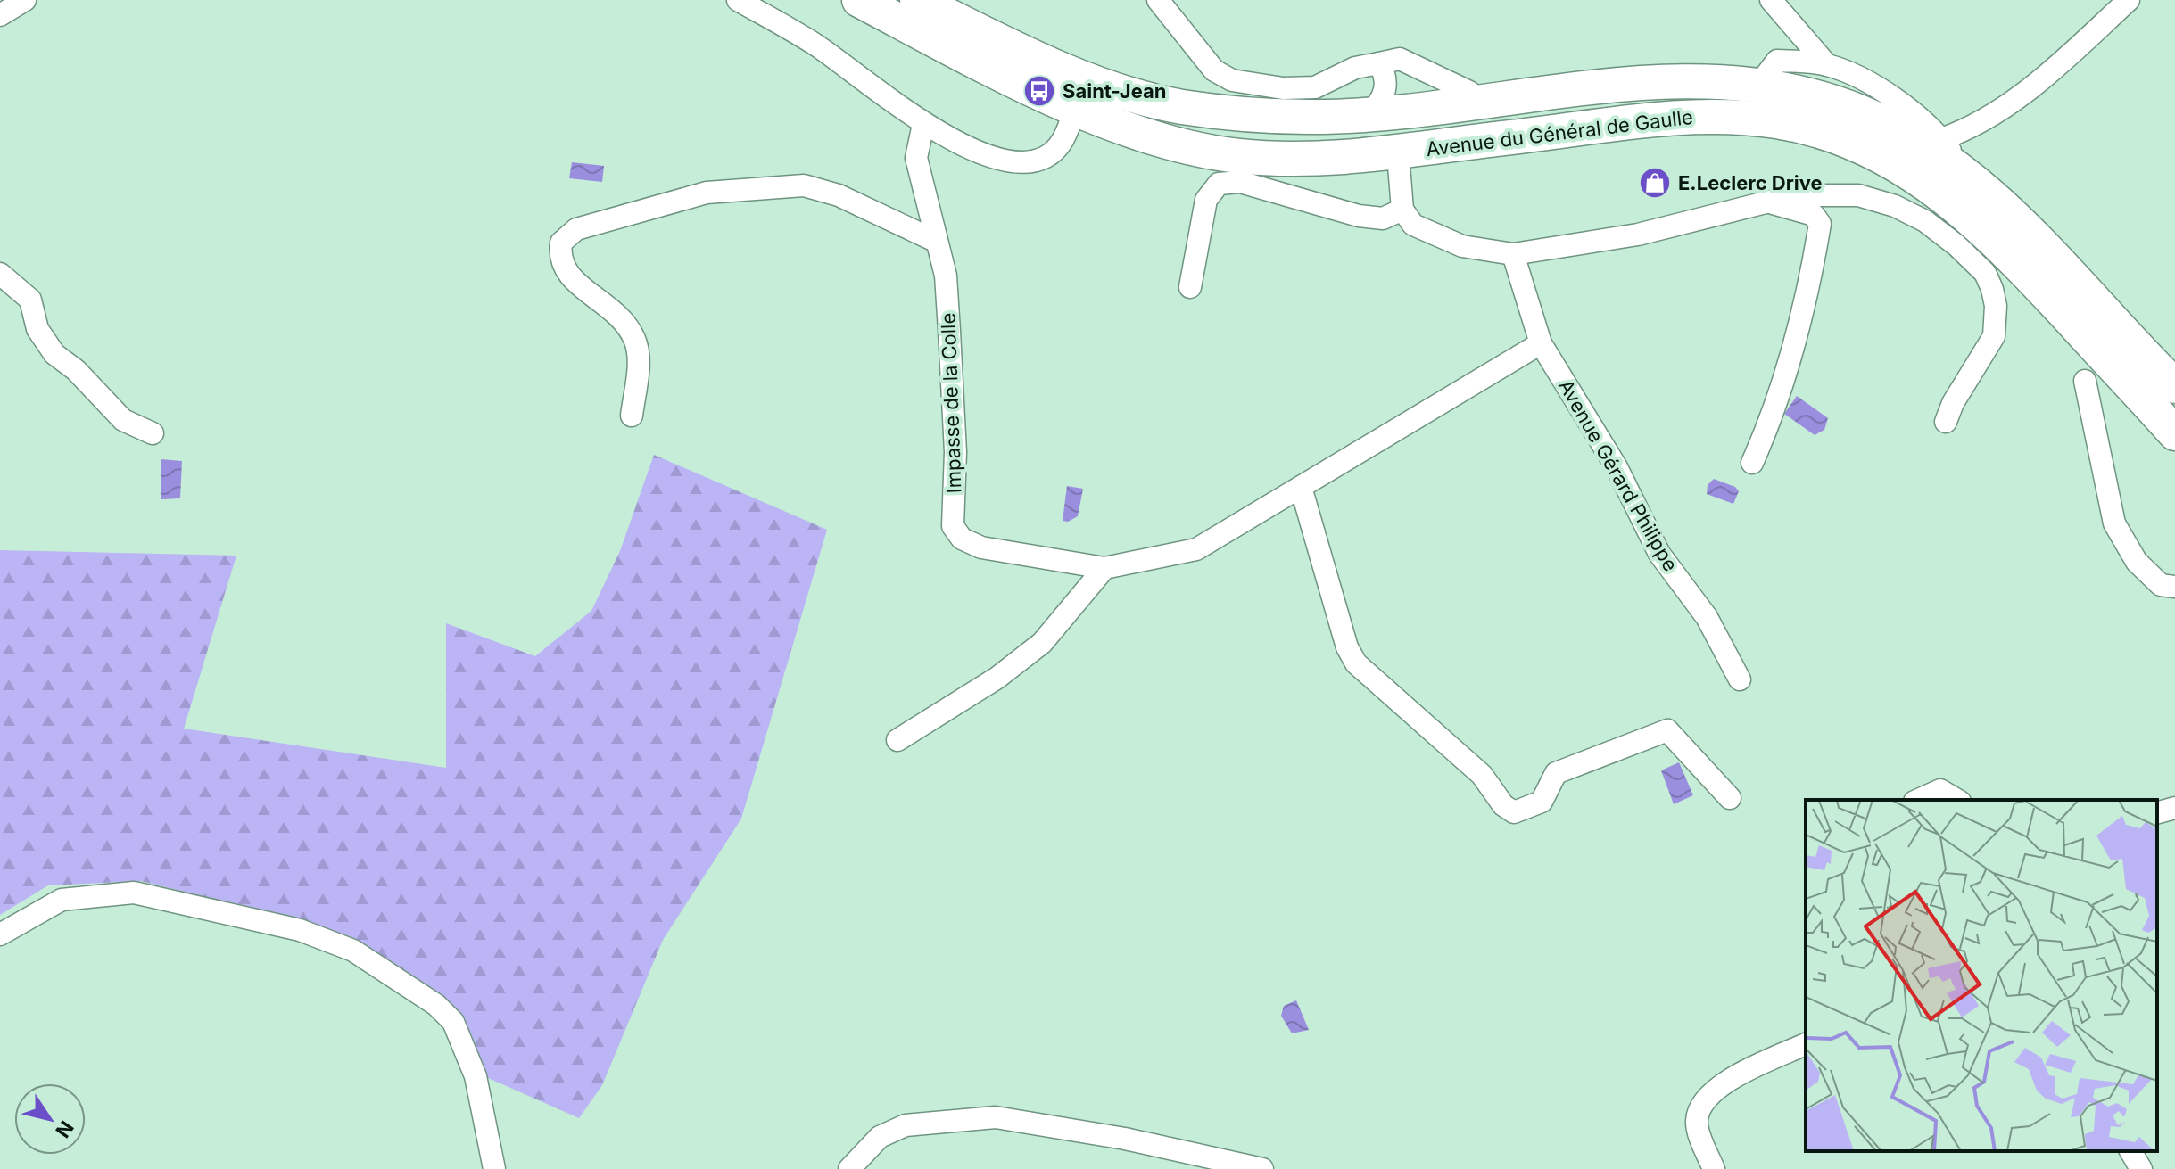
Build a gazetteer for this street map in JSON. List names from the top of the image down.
{
  "streets": {
    "main road": ["Avenue du Général de Gaulle"],
    "street": ["Impasse de la Colle", "Avenue Gérard Philippe"]
  },
  "places": {
    "bus stop": ["Saint-Jean"],
    "shop": ["E.Leclerc Drive"]
  },
  "north": "bottom right"
}
